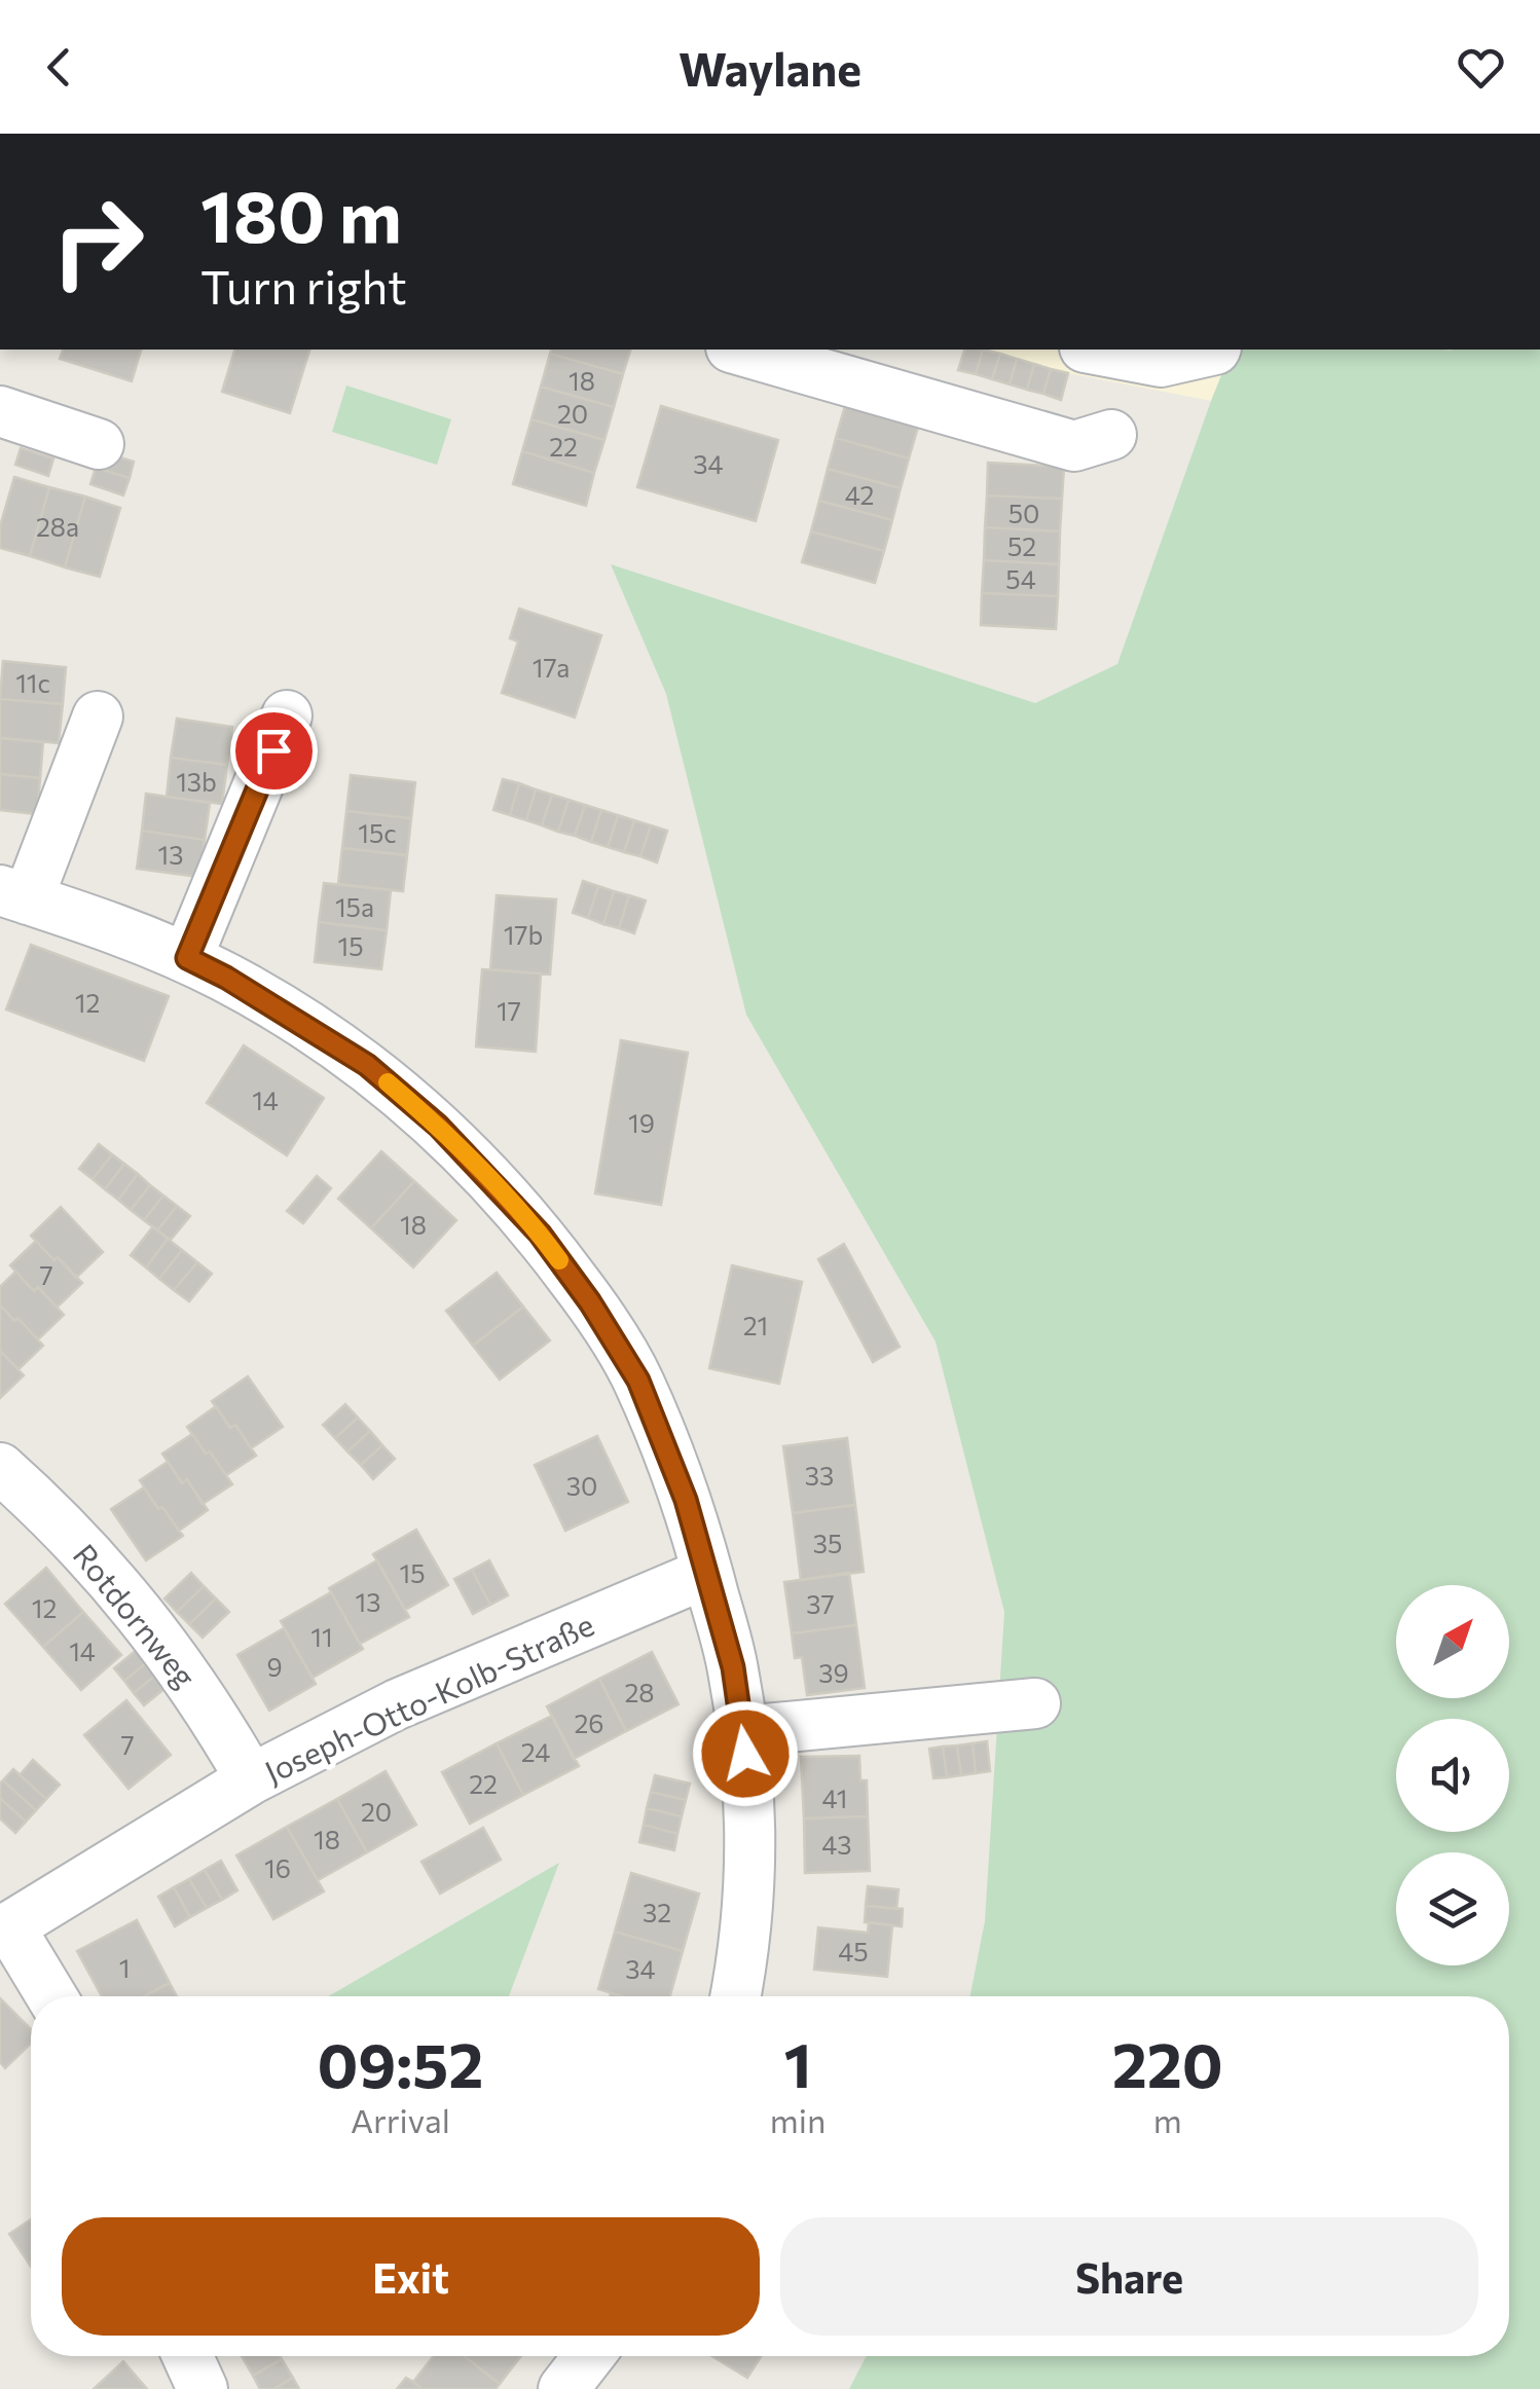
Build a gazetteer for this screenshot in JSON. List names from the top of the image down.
{
  "streets": {
    "street": ["Rotdornweg", "Joseph-Otto-Kolb-Straße"]
  },
  "crossings": [
    ["Rotdornweg", "Joseph-Otto-Kolb-Straße"]
  ],
  "house_numbers": [
    "18",
    "20",
    "22",
    "34",
    "42",
    "50",
    "28a",
    "52",
    "54",
    "17a",
    "11c",
    "13b",
    "15c",
    "13",
    "15a",
    "17b",
    "15",
    "12",
    "17",
    "14",
    "19",
    "18",
    "7",
    "21",
    "33",
    "30",
    "35",
    "15",
    "13",
    "37",
    "12",
    "11",
    "14",
    "9",
    "39",
    "28",
    "26",
    "7",
    "24",
    "22",
    "41",
    "20",
    "18",
    "43",
    "16",
    "32",
    "45",
    "1",
    "34"
  ],
  "north": "top right",
  "page": {
    "header": "Waylane",
    "turn": ["180 m", "Turn right"],
    "eta": [
      "09:52",
      "Arrival",
      "1",
      "min",
      "220",
      "m"
    ],
    "buttons": ["Exit", "Share"]
  }
}
